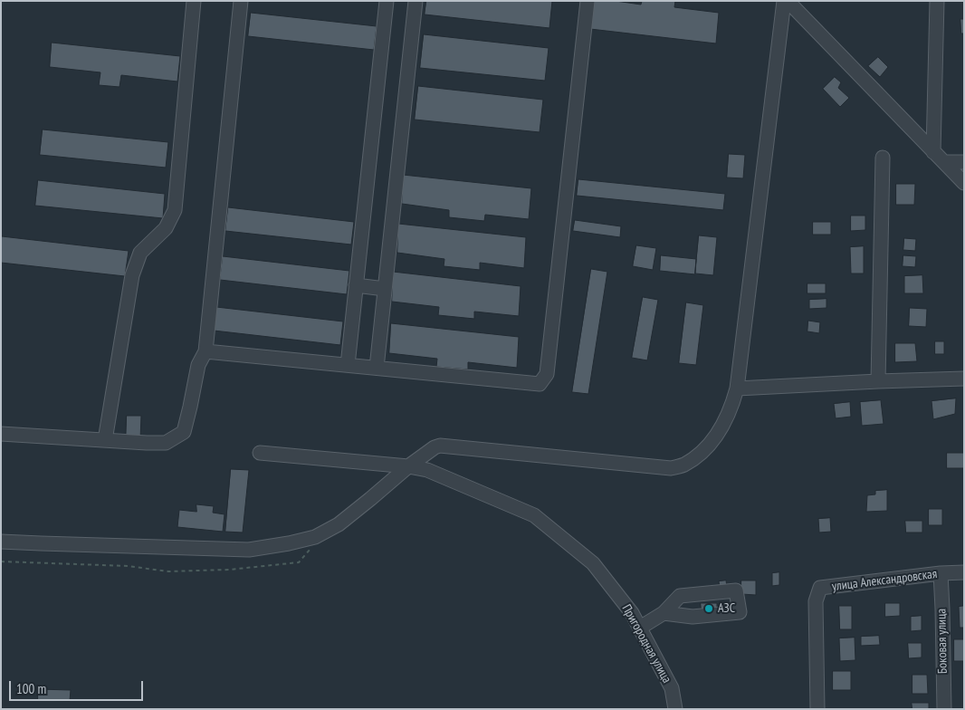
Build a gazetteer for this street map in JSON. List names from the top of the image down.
{
  "streets": {
    "street": ["улица Александровская", "Боковая улица", "Пригородная улица"]
  },
  "crossings": [
    ["улица Александровская", "Боковая улица"]
  ],
  "places": ["АЗС"],
  "scale_bar": "100 m"
}
